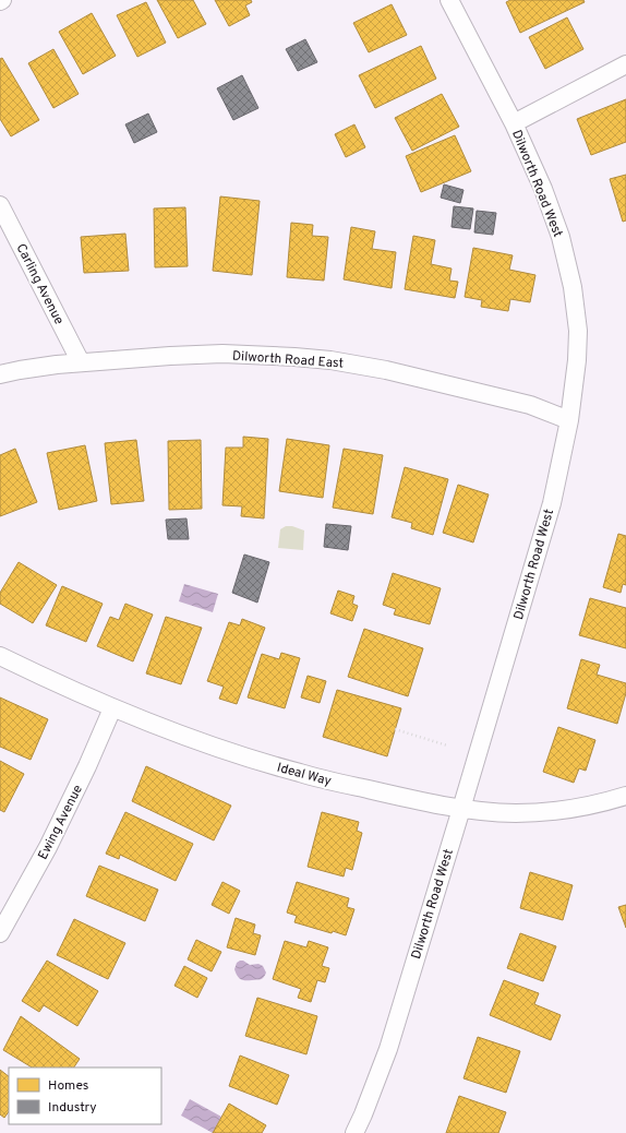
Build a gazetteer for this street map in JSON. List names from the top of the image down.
{
  "streets": {
    "street": [
      "Dilworth Road West",
      "Carling Avenue",
      "Dilworth Road East",
      "Ideal Way",
      "Ewing Avenue"
    ]
  },
  "crossings": [
    ["Dilworth Road West", "Dilworth Road East"],
    ["Dilworth Road West", "Ideal Way"],
    ["Carling Avenue", "Dilworth Road East"],
    ["Ideal Way", "Ewing Avenue"]
  ],
  "legend": ["Homes", "Industry"]
}
